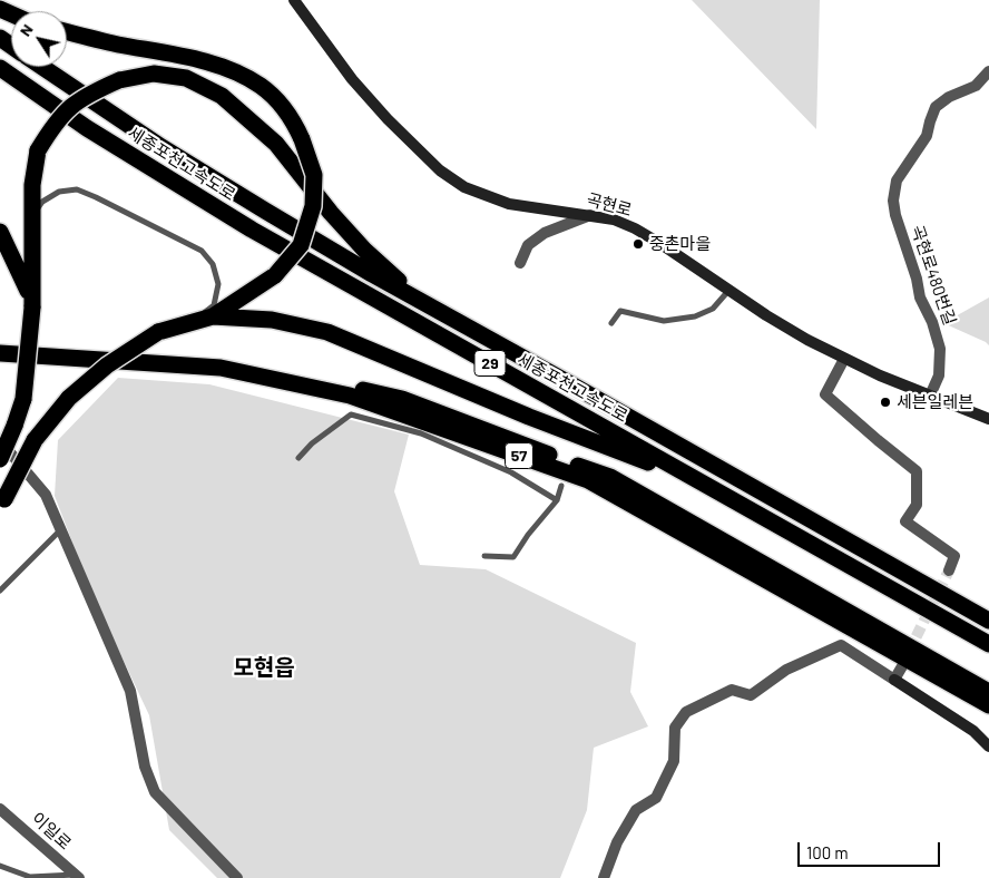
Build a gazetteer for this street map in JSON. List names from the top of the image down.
{
  "streets": {
    "highway": ["세종포천고속도로", "29", "57"],
    "main road": ["곡현로"],
    "street": ["곡현로480번길", "이일로"]
  },
  "crossings": [
    ["곡현로", "곡현로480번길"]
  ],
  "districts": ["모현읍"],
  "places": ["중촌마을", "세븐일레븐"],
  "scale_bar": "100 m",
  "north": "top left"
}
